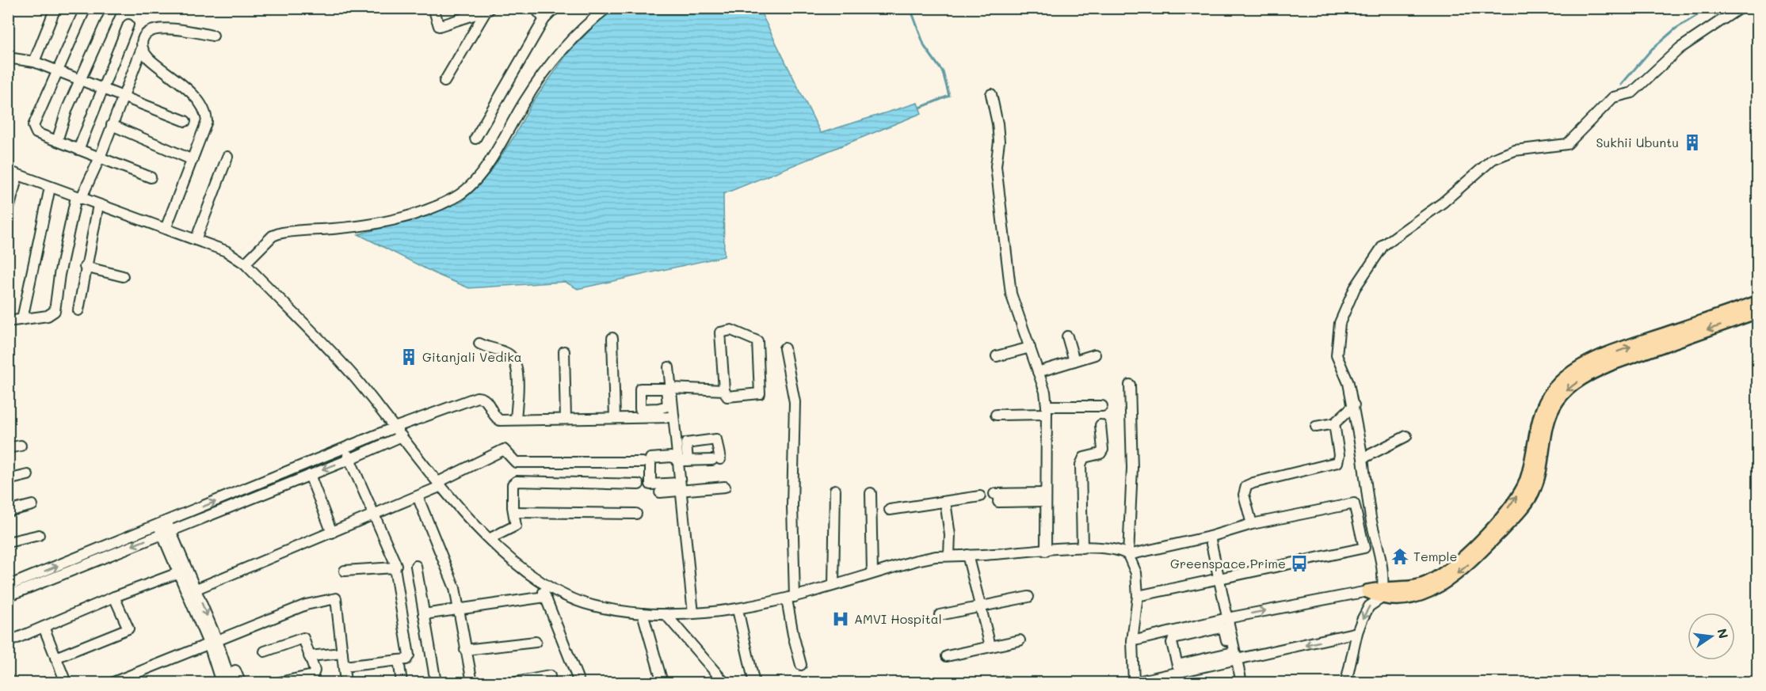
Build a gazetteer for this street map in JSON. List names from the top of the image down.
{
  "places": {
    "building": ["Sukhii Ubuntu", "Gitanjali Vedika"],
    "temple": ["Temple"],
    "bus stop": ["Greenspace Prime"],
    "hospital": ["AMVI Hospital"]
  },
  "north": "right"
}
